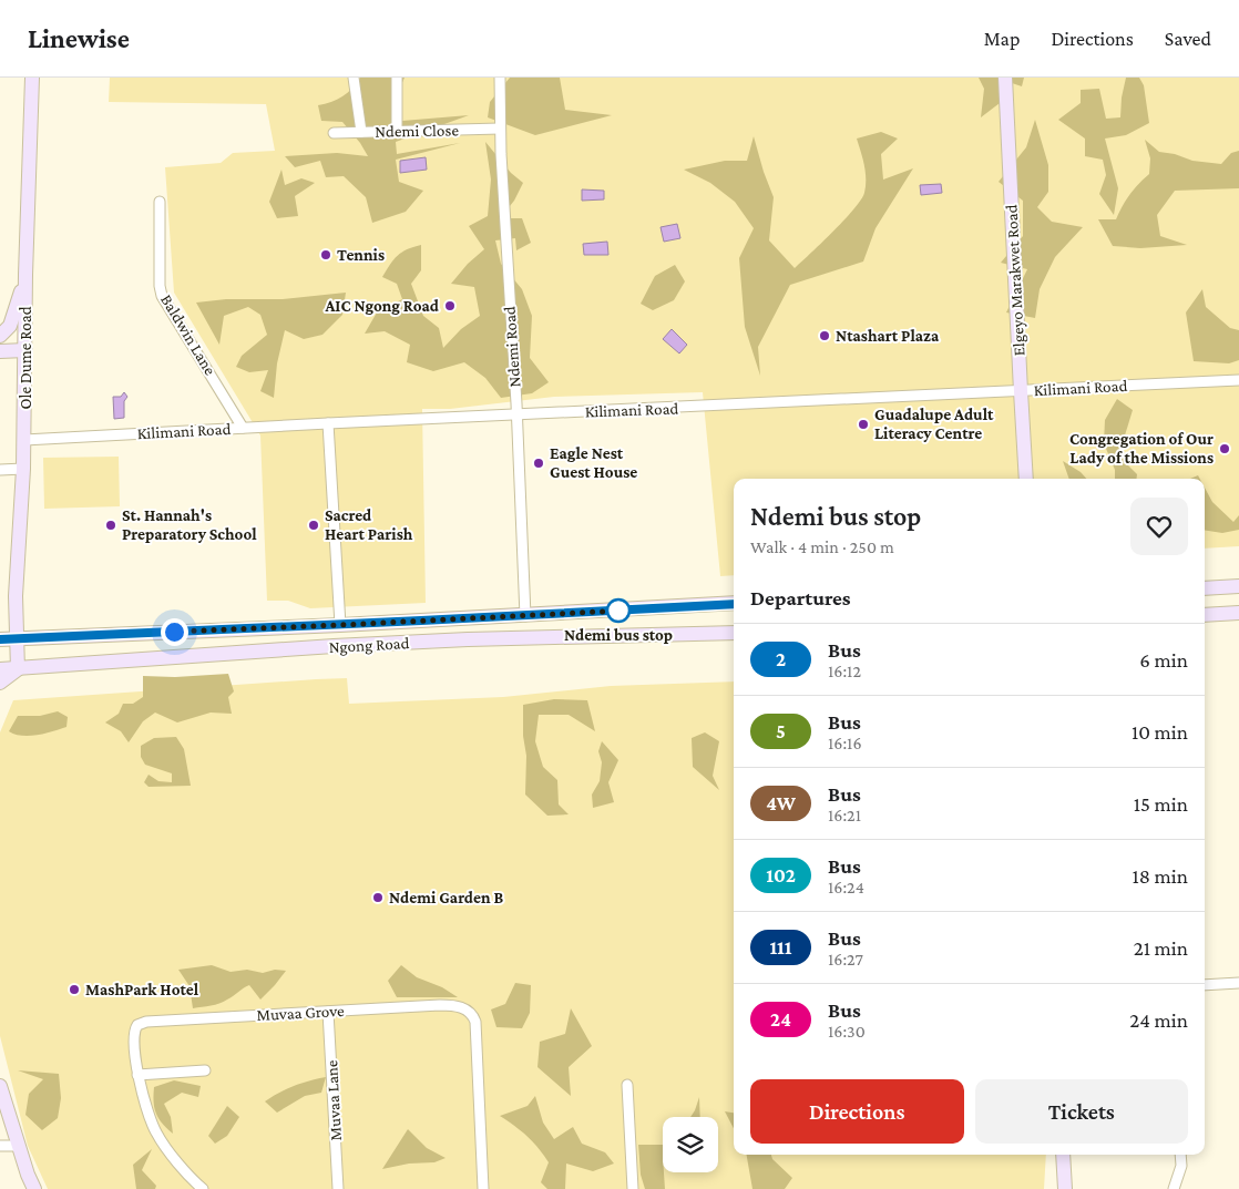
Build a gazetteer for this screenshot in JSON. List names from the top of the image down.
{
  "streets": {
    "main road": ["Elgeyo Marakwet Road", "Ole Dume Road", "Ngong Road"],
    "street": [
      "Ndemi Close",
      "Baldwin Lane",
      "Ndemi Road",
      "Kilimani Road",
      "Muvaa Grove",
      "Muvaa Lane"
    ]
  },
  "crossings": [
    ["Ndemi Close", "Ndemi Road"],
    ["Elgeyo Marakwet Road", "Kilimani Road"],
    ["Baldwin Lane", "Kilimani Road"],
    ["Ndemi Road", "Kilimani Road"],
    ["Ndemi Road", "Ngong Road"],
    ["Ole Dume Road", "Kilimani Road"],
    ["Ole Dume Road", "Ngong Road"],
    ["Muvaa Grove", "Muvaa Lane"]
  ],
  "places": [
    "Tennis",
    "AIC Ngong Road",
    "Ntashart Plaza",
    "Guadalupe Adult Literacy Centre",
    "Congregation of Our Lady of the Missions",
    "Eagle Nest Guest House",
    "St. Hannah's Preparatory School",
    "Sacred Heart Parish",
    "Ndemi bus stop",
    "Ndemi Garden B",
    "MashPark Hotel"
  ],
  "lines": ["bus line 2"],
  "page": {
    "header": "Linewise",
    "nav": ["Map", "Directions", "Saved"],
    "heading": [
      ["Ndemi bus stop", "Walk · 4 min · 250 m"],
      "Departures"
    ],
    "list": [
      {
        "mark": "2",
        "name": "Bus",
        "note": "16:12",
        "value": "6 min"
      },
      {
        "mark": "5",
        "name": "Bus",
        "note": "16:16",
        "value": "10 min"
      },
      {
        "mark": "4W",
        "name": "Bus",
        "note": "16:21",
        "value": "15 min"
      },
      {
        "mark": "102",
        "name": "Bus",
        "note": "16:24",
        "value": "18 min"
      },
      {
        "mark": "111",
        "name": "Bus",
        "note": "16:27",
        "value": "21 min"
      },
      {
        "mark": "24",
        "name": "Bus",
        "note": "16:30",
        "value": "24 min"
      }
    ],
    "buttons": ["Directions", "Tickets"]
  }
}
